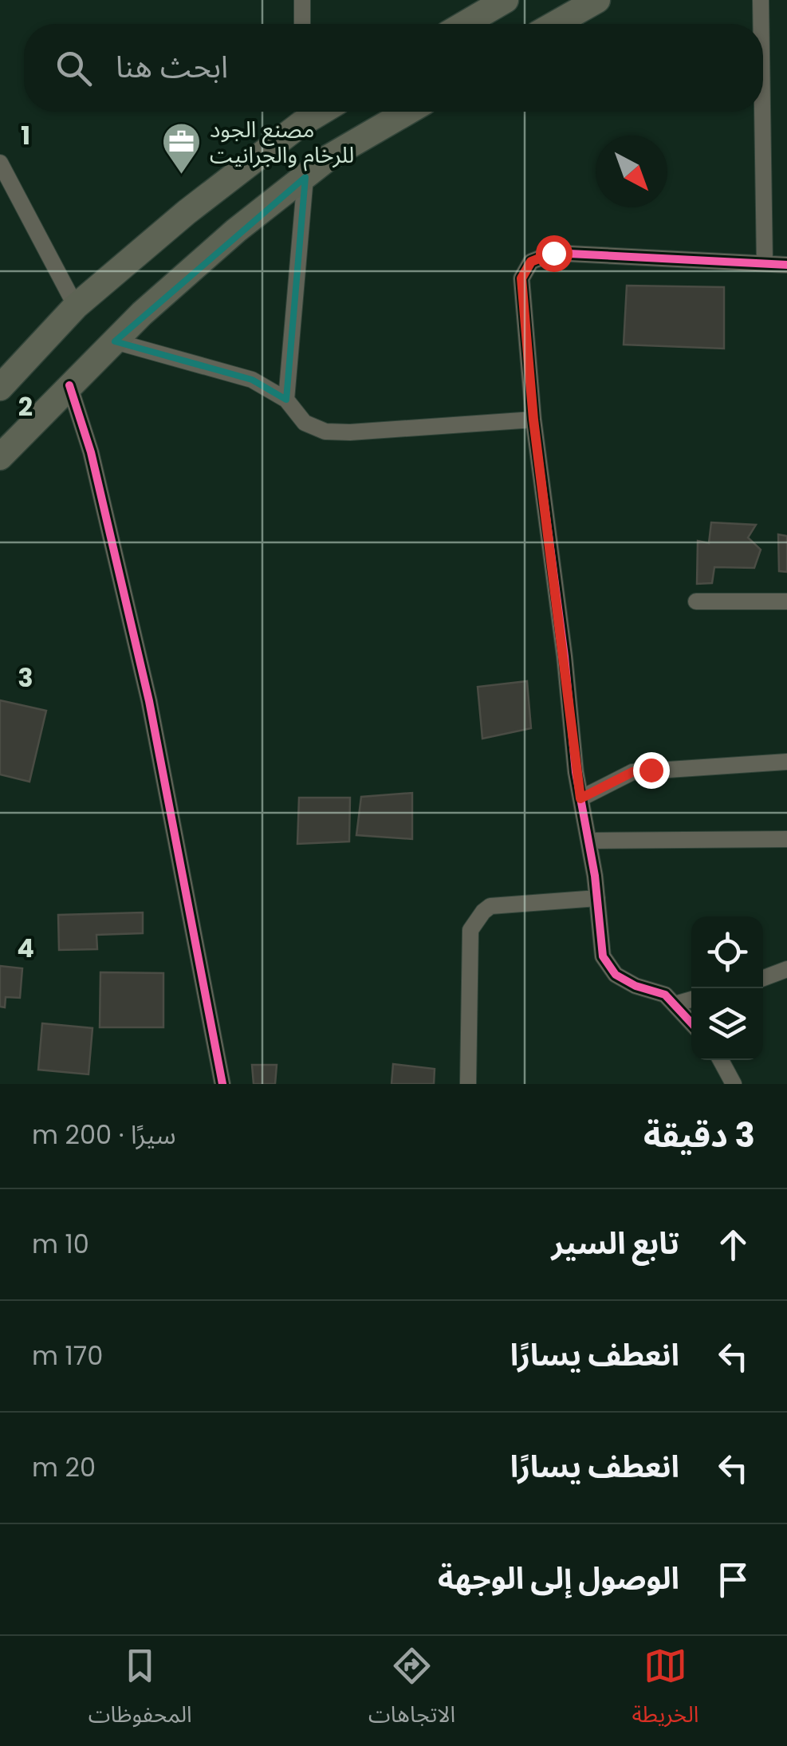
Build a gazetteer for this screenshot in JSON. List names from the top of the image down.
{
  "places": {
    "office": ["مصنع الجود للرخام والجرانيت"]
  },
  "north": "bottom right",
  "page": {
    "search": "ابحث هنا",
    "heading": ["3 دقيقة", "سيرًا · 200 m"],
    "list": [
      ["تابع السير", "10 m"],
      ["انعطف يسارًا", "170 m"],
      ["انعطف يسارًا", "20 m"],
      "الوصول إلى الوجهة"
    ],
    "nav": ["الخريطة", "الاتجاهات", "المحفوظات"]
  },
  "grid": {
    "rows": [
      "1",
      "2",
      "3",
      "4"
    ]
  }
}
